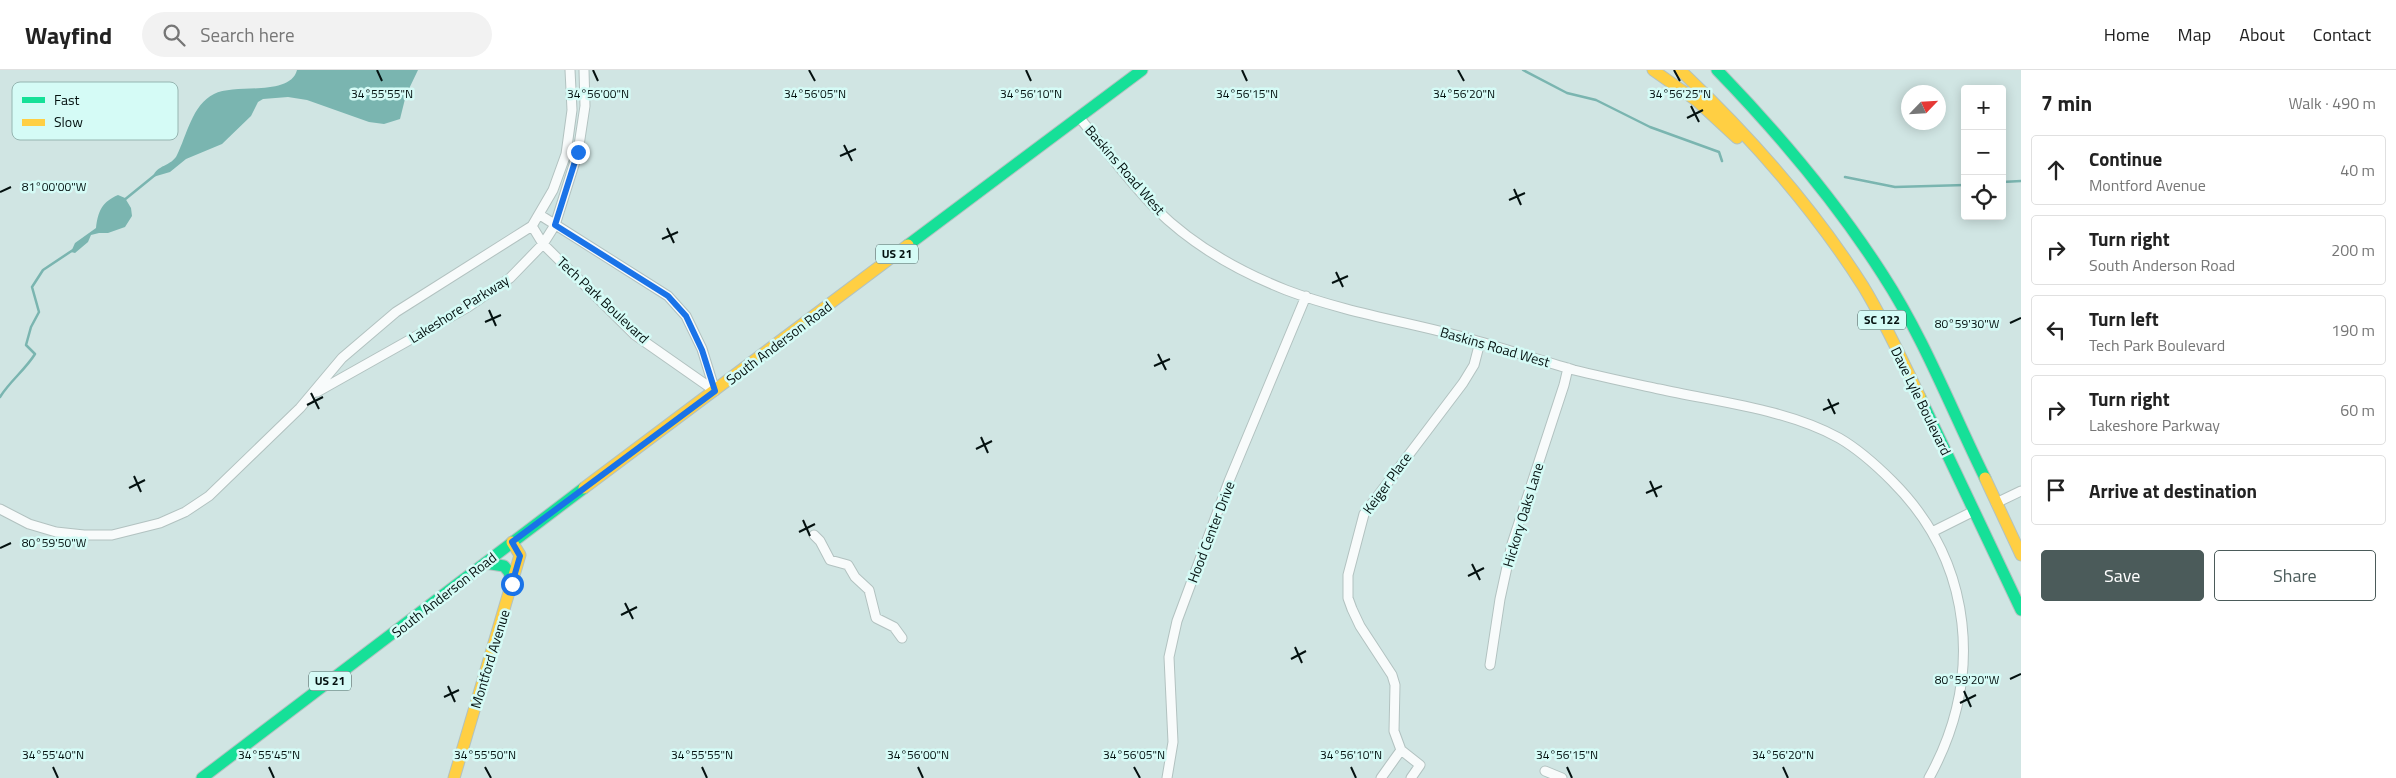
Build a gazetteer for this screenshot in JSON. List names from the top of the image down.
{
  "streets": {
    "main road": [
      "US 21",
      "SC 122",
      "South Anderson Road",
      "Dave Lyle Boulevard",
      "Montford Avenue"
    ],
    "street": [
      "Baskins Road West",
      "Tech Park Boulevard",
      "Lakeshore Parkway",
      "Keiger Place",
      "Hickory Oaks Lane",
      "Hood Center Drive"
    ]
  },
  "crossings": [
    ["Baskins Road West", "South Anderson Road"],
    ["Baskins Road West", "Keiger Place"],
    ["Baskins Road West", "Hickory Oaks Lane"],
    ["Baskins Road West", "Hood Center Drive"],
    ["Tech Park Boulevard", "Lakeshore Parkway"],
    ["Tech Park Boulevard", "South Anderson Road"],
    ["South Anderson Road", "Montford Avenue"]
  ],
  "legend": ["Fast", "Slow"],
  "north": "top right",
  "page": {
    "header": "Wayfind",
    "search": "Search here",
    "nav": [
      "Home",
      "Map",
      "About",
      "Contact"
    ],
    "heading": ["7 min", "Walk · 490 m"],
    "map_buttons": ["+", "−"],
    "list": [
      ["Continue", "Montford Avenue", "40 m"],
      ["Turn right", "South Anderson Road", "200 m"],
      ["Turn left", "Tech Park Boulevard", "190 m"],
      ["Turn right", "Lakeshore Parkway", "60 m"],
      "Arrive at destination"
    ],
    "buttons": ["Save", "Share"]
  },
  "coordinates": [
    "34°55'55\"N",
    "34°56'00\"N",
    "34°56'05\"N",
    "34°56'10\"N",
    "34°56'15\"N",
    "34°56'20\"N",
    "34°56'25\"N",
    "81°00'00\"W",
    "80°59'30\"W",
    "80°59'50\"W",
    "80°59'20\"W",
    "34°55'40\"N",
    "34°55'45\"N",
    "34°55'50\"N"
  ]
}
